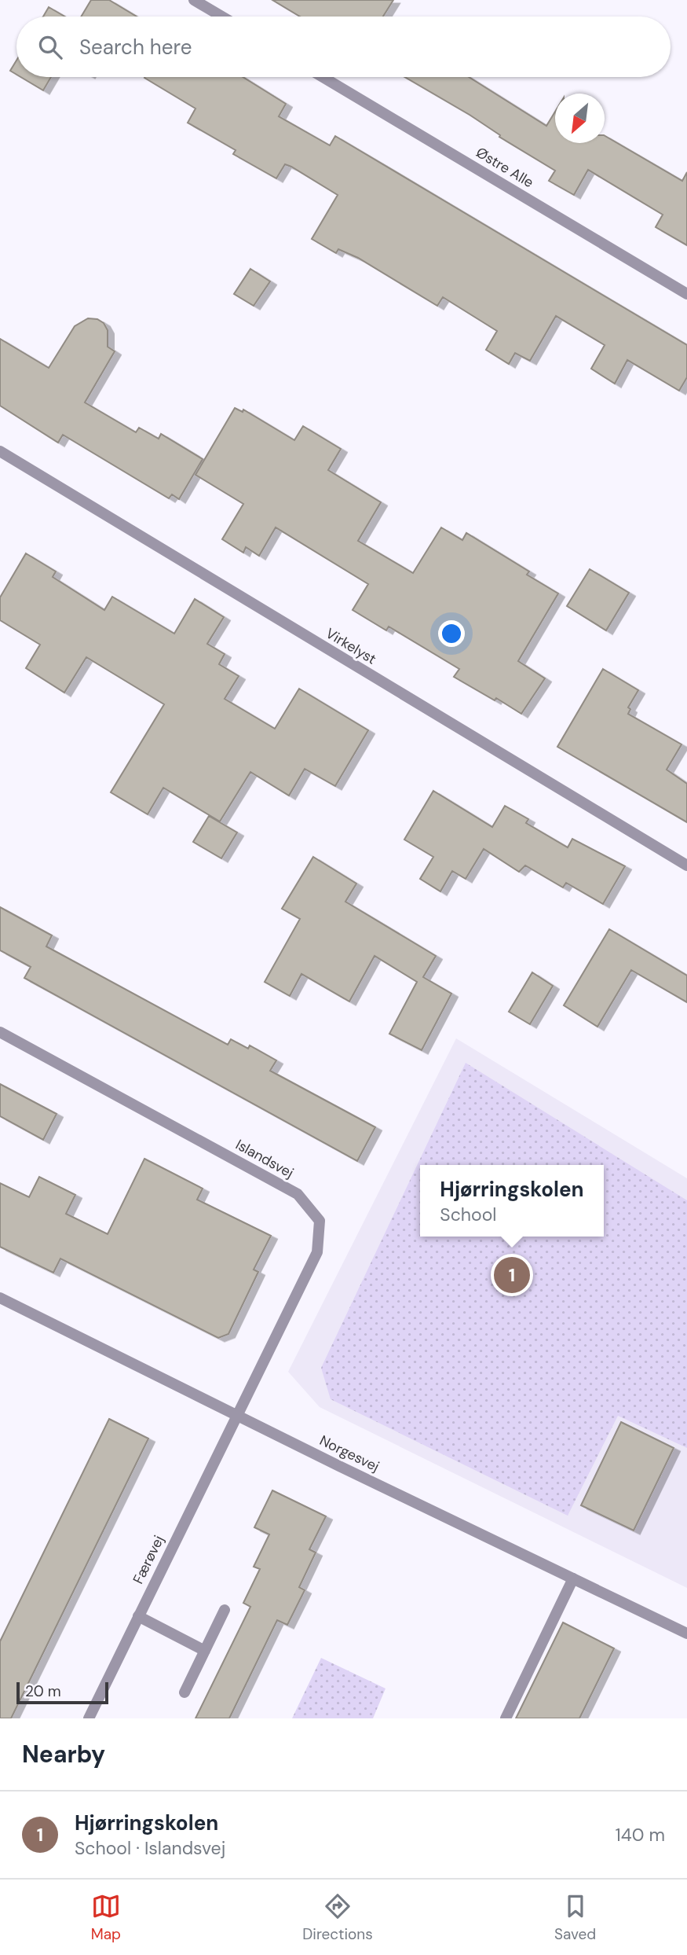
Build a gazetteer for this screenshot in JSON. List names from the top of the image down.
{
  "streets": {
    "street": [
      "Østre Alle",
      "Virkelyst",
      "Islandsvej",
      "Norgesvej",
      "Færøvej"
    ]
  },
  "crossings": [
    ["Islandsvej", "Norgesvej"],
    ["Islandsvej", "Færøvej"],
    ["Norgesvej", "Færøvej"]
  ],
  "scale_bar": "20 m",
  "north": "bottom left",
  "page": {
    "search": "Search here",
    "popup": ["Hjørringskolen", "School"],
    "pins": "1",
    "scale": "20 m",
    "heading": "Nearby",
    "list": [
      {
        "mark": "1",
        "name": "Hjørringskolen",
        "note": "School · Islandsvej",
        "value": "140 m"
      }
    ],
    "nav": ["Map", "Directions", "Saved"]
  }
}
